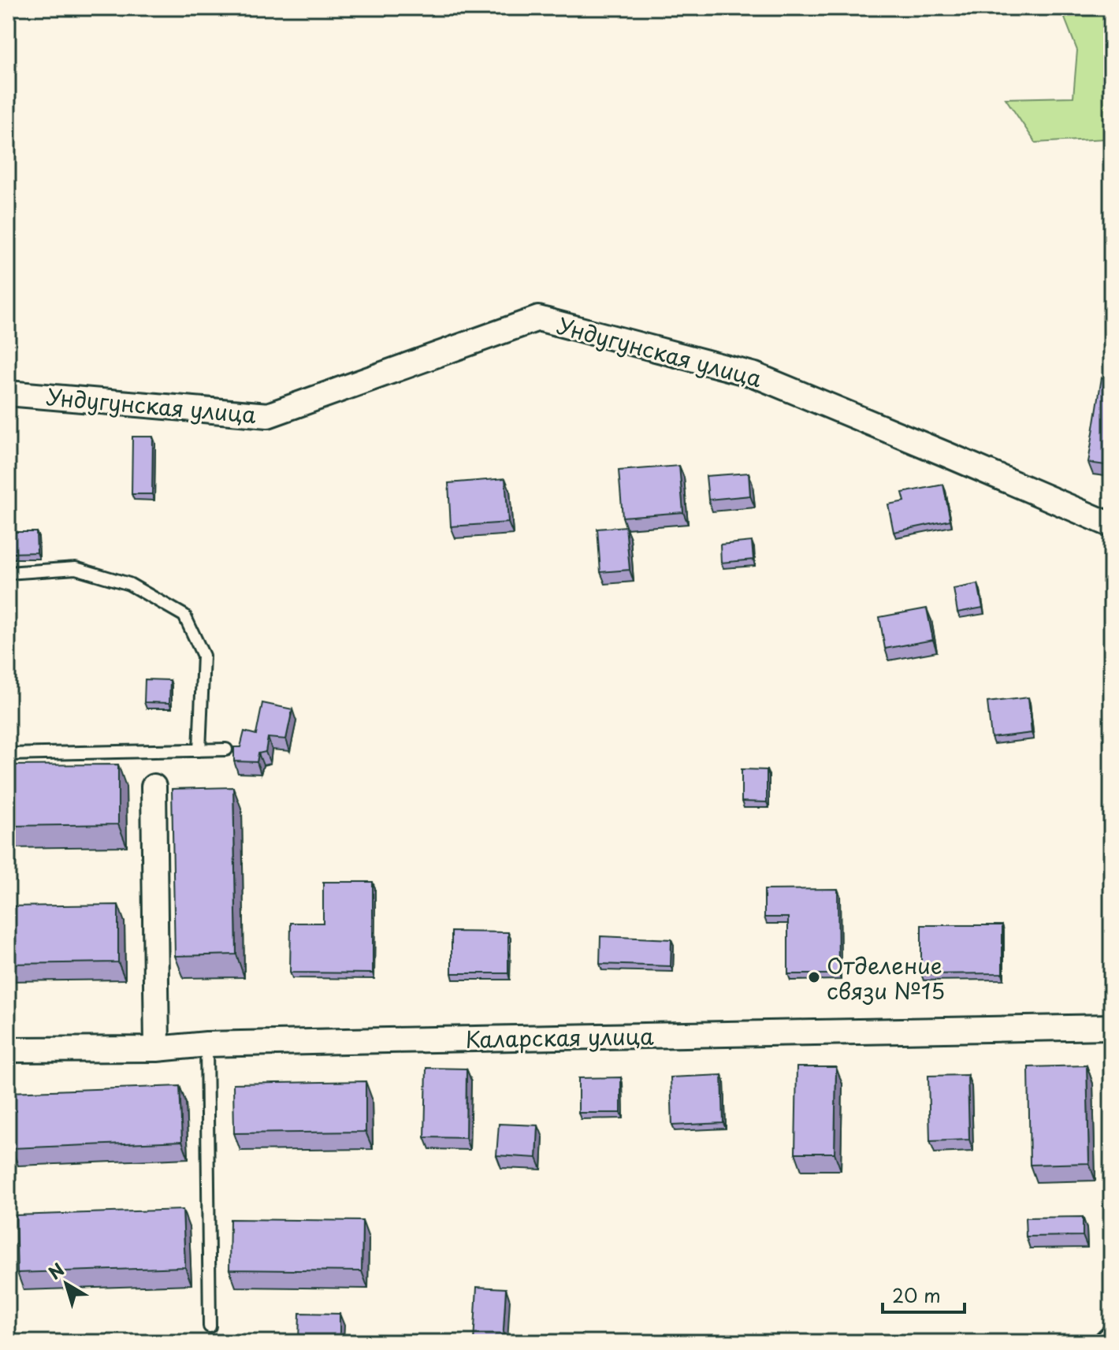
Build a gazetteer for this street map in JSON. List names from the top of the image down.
{
  "streets": {
    "street": ["Ундугунская улица", "Каларская улица"]
  },
  "places": ["Отделение связи №15"],
  "scale_bar": "20 m",
  "north": "top left"
}
